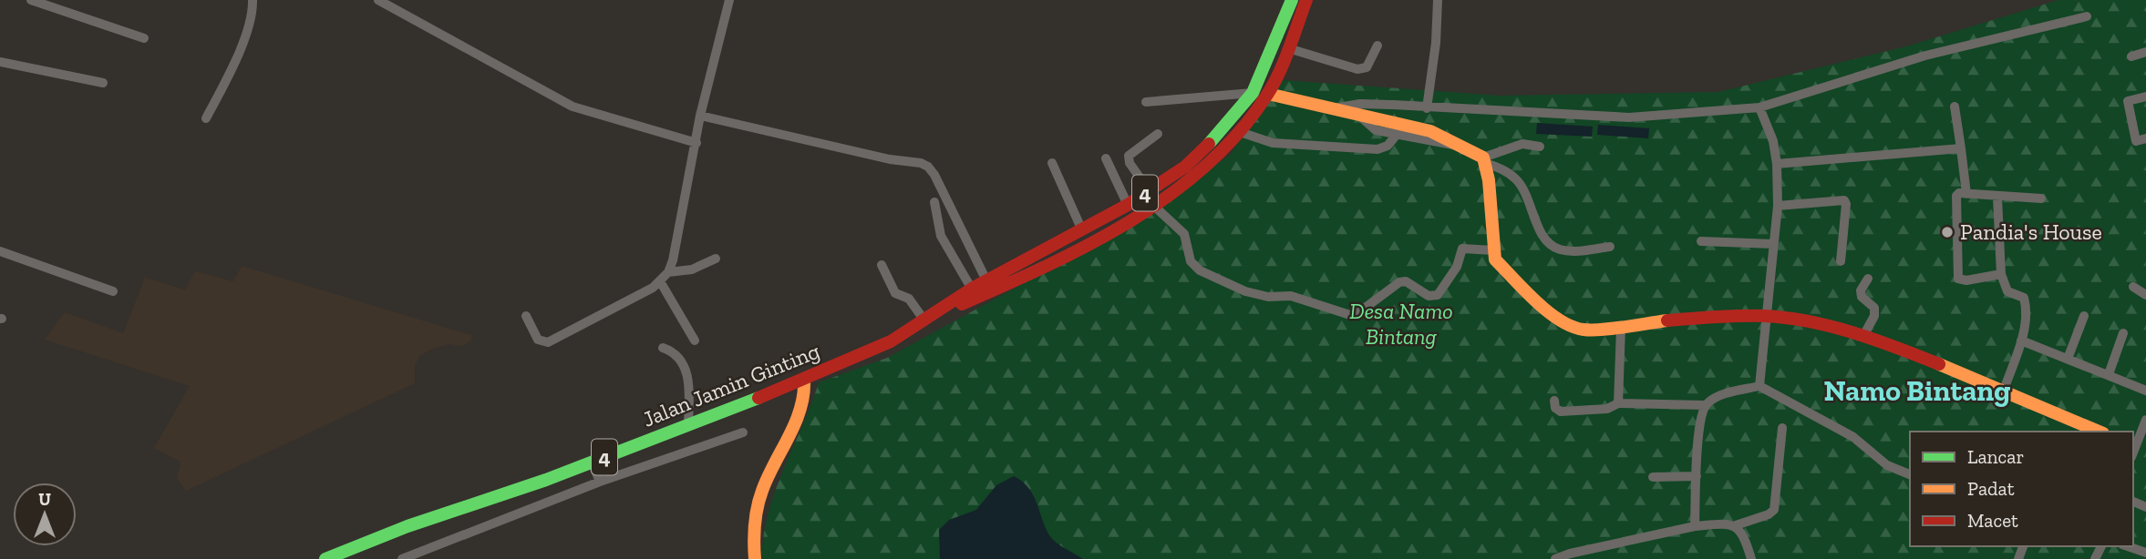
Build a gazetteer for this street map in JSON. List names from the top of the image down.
{
  "streets": {
    "main road": ["4", "Jalan Jamin Ginting"]
  },
  "districts": ["Namo Bintang"],
  "parks": ["Desa Namo Bintang"],
  "places": ["Pandia's House"],
  "legend": ["Lancar", "Padat", "Macet"],
  "north": "top"
}
